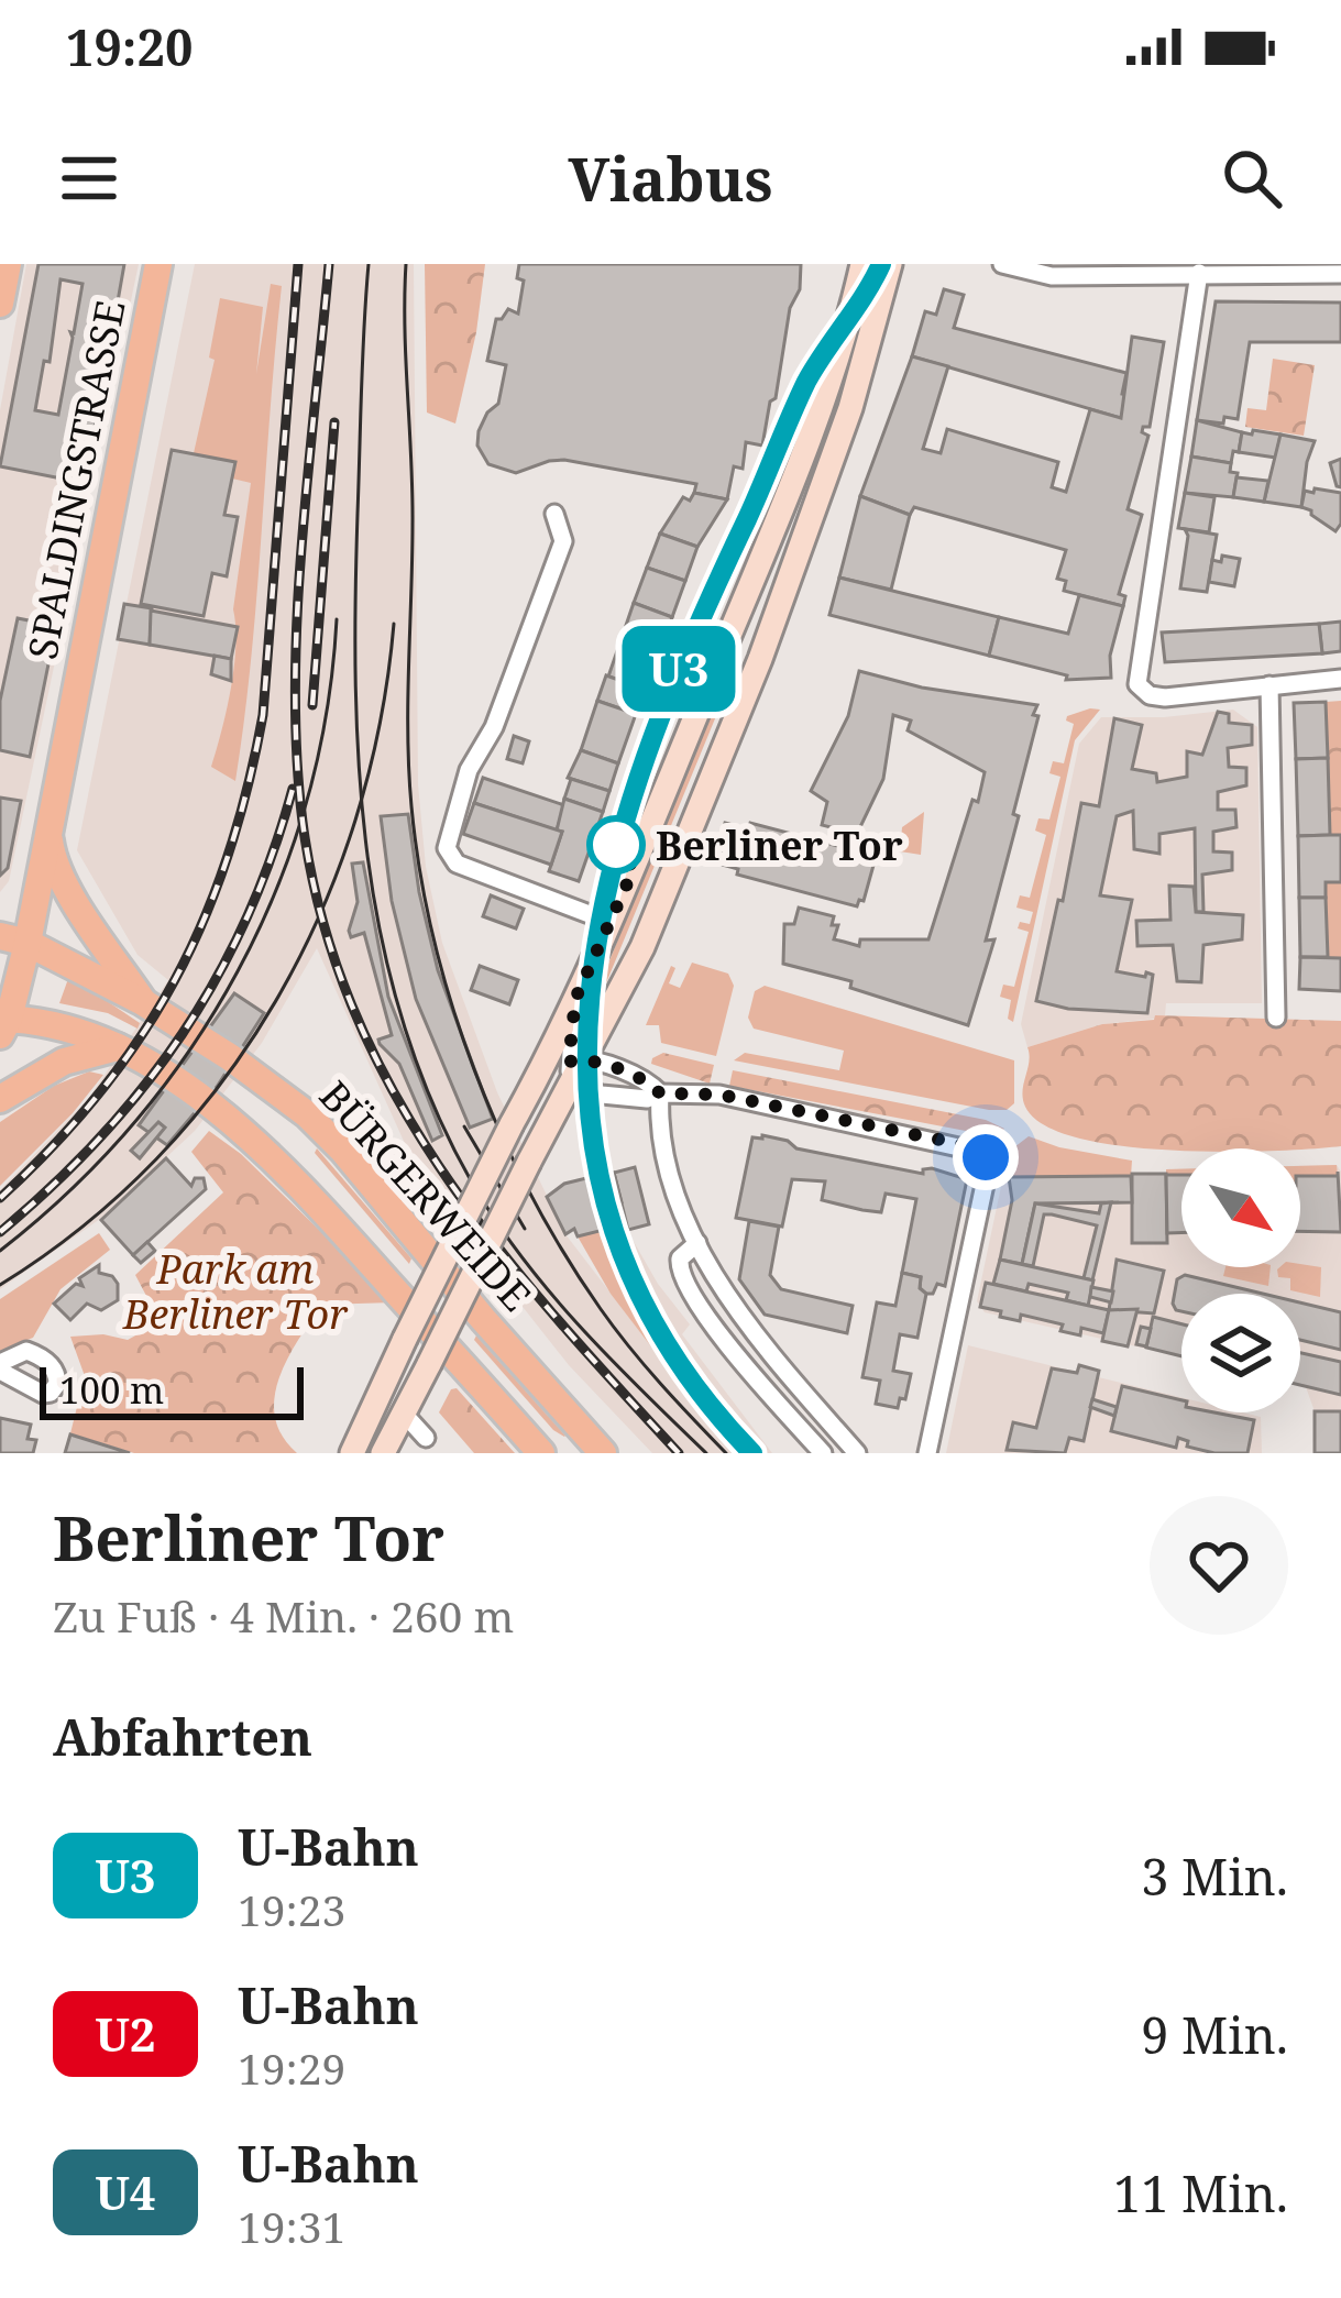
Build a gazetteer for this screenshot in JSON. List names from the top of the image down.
{
  "streets": {
    "main road": ["SPALDINGSTRASSE", "BÜRGERWEIDE"]
  },
  "crossings": [
    ["SPALDINGSTRASSE", "BÜRGERWEIDE"]
  ],
  "parks": ["Park am Berliner Tor"],
  "places": ["Berliner Tor"],
  "lines": ["metro line U3"],
  "scale_bar": "100 m",
  "north": "bottom right",
  "page": {
    "status": "19:20",
    "header": "Viabus",
    "on_map": "U3",
    "scale": "100 m",
    "heading": [
      ["Berliner Tor", "Zu Fuß · 4 Min. · 260 m"],
      "Abfahrten"
    ],
    "list": [
      {
        "mark": "U3",
        "name": "U-Bahn",
        "note": "19:23",
        "value": "3 Min."
      },
      {
        "mark": "U2",
        "name": "U-Bahn",
        "note": "19:29",
        "value": "9 Min."
      },
      {
        "mark": "U4",
        "name": "U-Bahn",
        "note": "19:31",
        "value": "11 Min."
      }
    ]
  }
}
